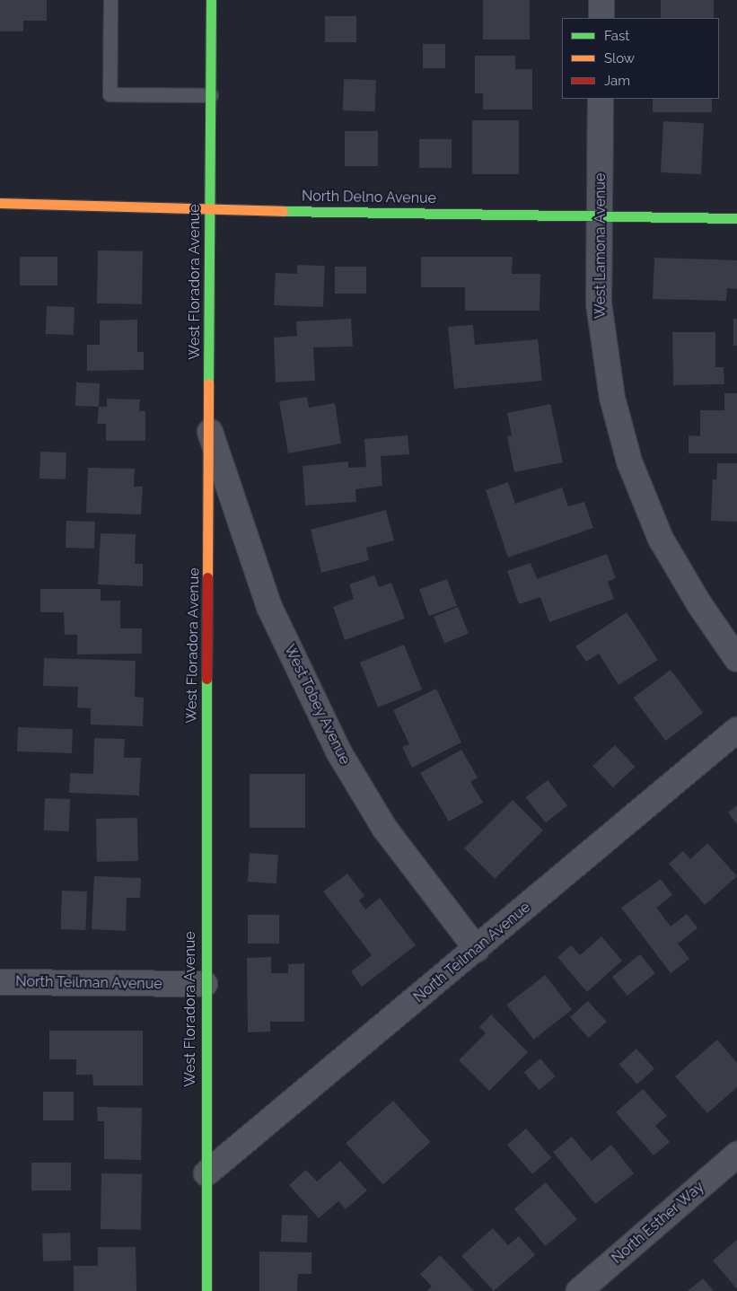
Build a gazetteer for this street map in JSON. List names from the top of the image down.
{
  "streets": {
    "street": [
      "North Delno Avenue",
      "West Lamona Avenue",
      "West Floradora Avenue",
      "West Tobey Avenue",
      "North Teilman Avenue",
      "North Esther Way"
    ]
  },
  "crossings": [
    ["North Delno Avenue", "West Lamona Avenue"],
    ["North Delno Avenue", "West Floradora Avenue"],
    ["West Floradora Avenue", "West Tobey Avenue"],
    ["West Floradora Avenue", "North Teilman Avenue"],
    ["West Tobey Avenue", "North Teilman Avenue"]
  ],
  "legend": ["Fast", "Slow", "Jam"]
}
